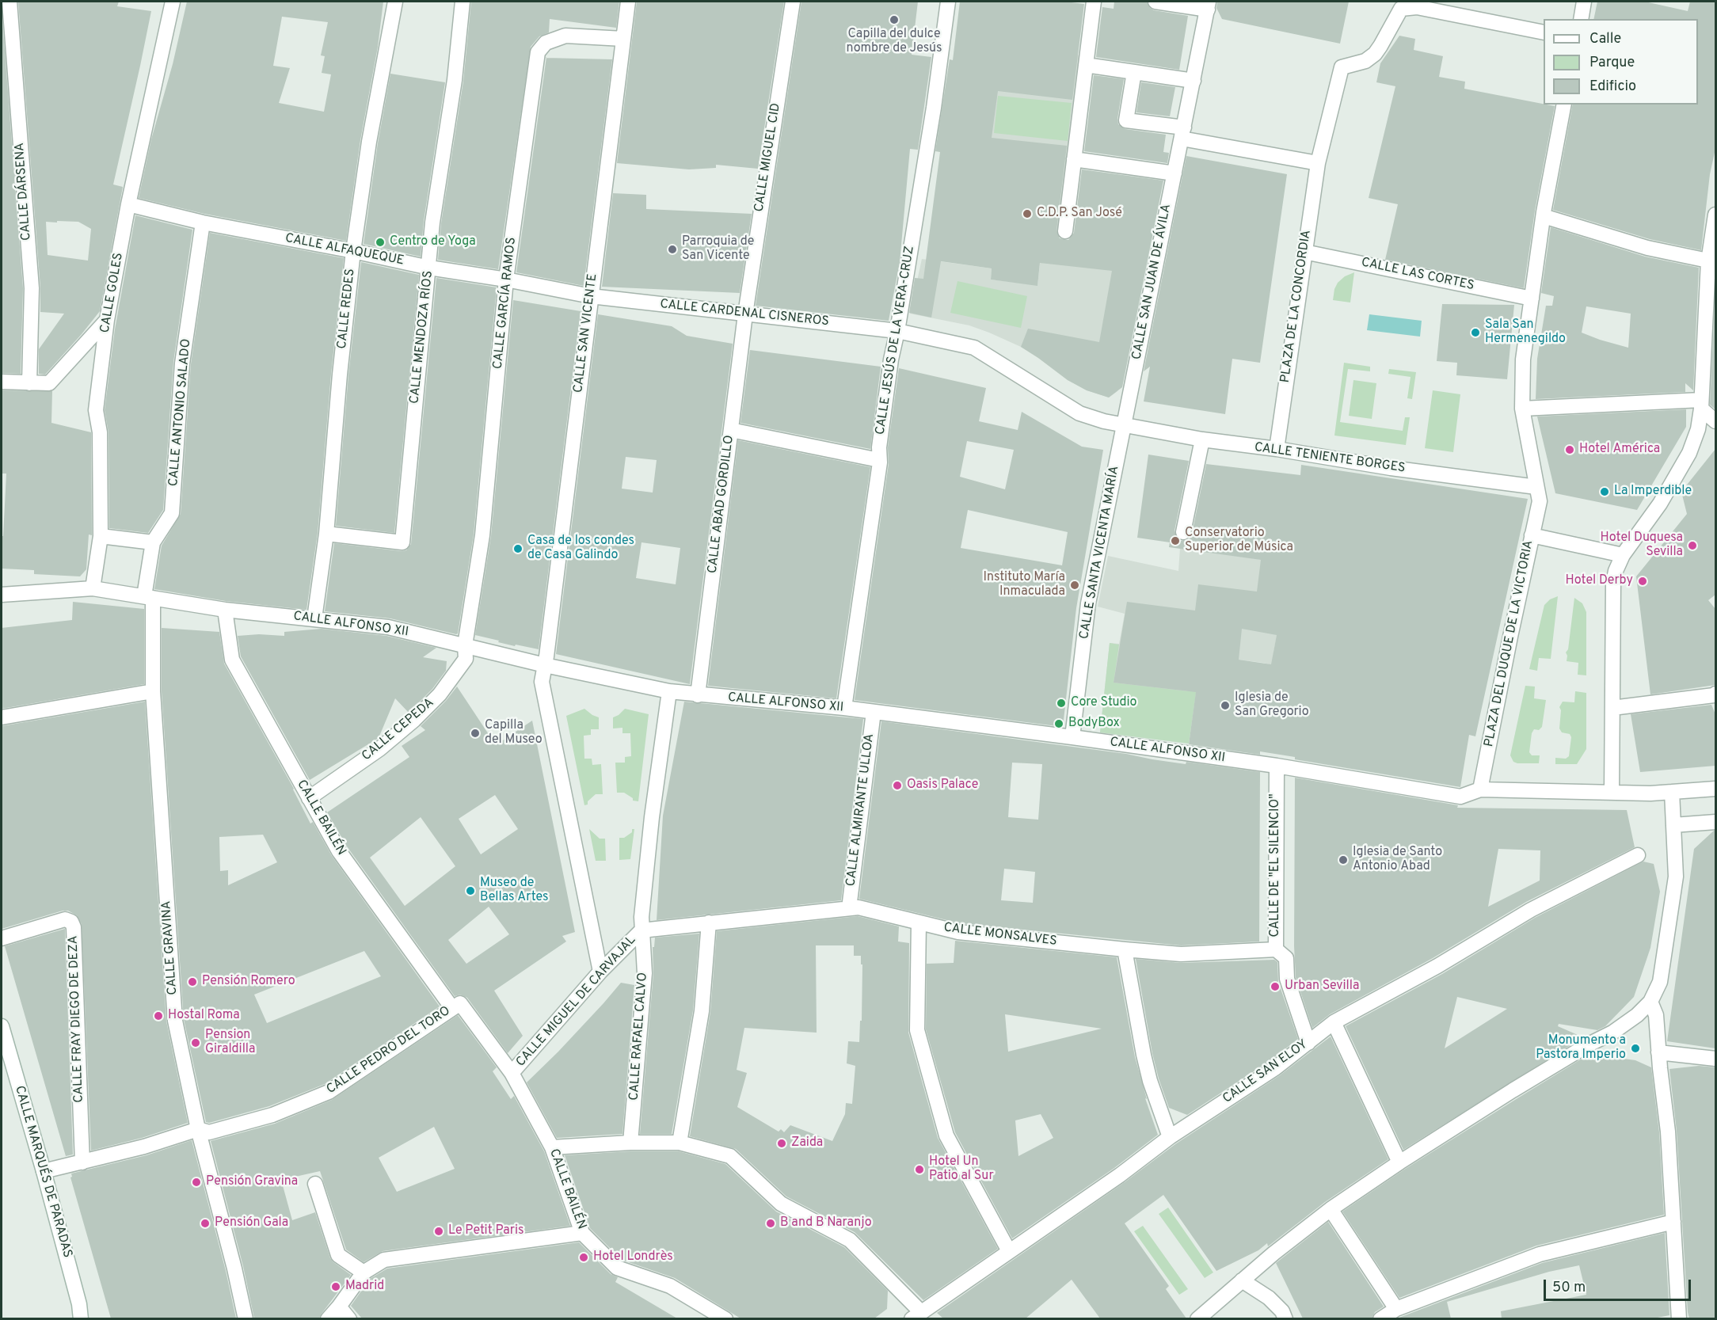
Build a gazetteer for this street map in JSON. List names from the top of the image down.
{
  "streets": {
    "street": [
      "CALLE MIGUEL CID",
      "CALLE DÁRSENA",
      "CALLE ALFAQUEQUE",
      "CALLE LAS CORTES",
      "CALLE SAN JUAN DE ÁVILA",
      "CALLE GOLES",
      "CALLE GARCÍA RAMOS",
      "PLAZA DE LA CONCORDIA",
      "CALLE REDES",
      "CALLE CARDENAL CISNEROS",
      "CALLE SAN VICENTE",
      "CALLE MENDOZA RÍOS",
      "CALLE JESÚS DE LA VERA-CRUZ",
      "CALLE ANTONIO SALADO",
      "CALLE TENIENTE BORGES",
      "CALLE ABAD GORDILLO",
      "CALLE SANTA VICENTA MARÍA",
      "CALLE ALFONSO XII",
      "PLAZA DEL DUQUE DE LA VICTORIA",
      "CALLE CEPEDA",
      "CALLE ALMIRANTE ULLOA",
      "CALLE BAILÉN",
      "CALLE DE \"EL SILENCIO\"",
      "CALLE MONSALVES",
      "CALLE GRAVINA",
      "CALLE MIGUEL DE CARVAJAL",
      "CALLE FRAY DIEGO DE DEZA",
      "CALLE RAFAEL CALVO",
      "CALLE PEDRO DEL TORO",
      "CALLE SAN ELOY",
      "CALLE MARQUÉS DE PARADAS"
    ]
  },
  "crossings": [
    ["CALLE MIGUEL CID", "CALLE CARDENAL CISNEROS"],
    ["CALLE MIGUEL CID", "CALLE ABAD GORDILLO"],
    ["CALLE ALFAQUEQUE", "CALLE GOLES"],
    ["CALLE ALFAQUEQUE", "CALLE GARCÍA RAMOS"],
    ["CALLE ALFAQUEQUE", "CALLE REDES"],
    ["CALLE ALFAQUEQUE", "CALLE CARDENAL CISNEROS"],
    ["CALLE ALFAQUEQUE", "CALLE SAN VICENTE"],
    ["CALLE ALFAQUEQUE", "CALLE MENDOZA RÍOS"],
    ["CALLE ALFAQUEQUE", "CALLE ANTONIO SALADO"],
    ["CALLE LAS CORTES", "PLAZA DE LA CONCORDIA"],
    ["CALLE SAN JUAN DE ÁVILA", "CALLE CARDENAL CISNEROS"],
    ["CALLE SAN JUAN DE ÁVILA", "CALLE TENIENTE BORGES"],
    ["CALLE SAN JUAN DE ÁVILA", "CALLE SANTA VICENTA MARÍA"],
    ["CALLE GOLES", "CALLE ALFONSO XII"],
    ["CALLE GARCÍA RAMOS", "CALLE SAN VICENTE"],
    ["CALLE GARCÍA RAMOS", "CALLE ALFONSO XII"],
    ["CALLE GARCÍA RAMOS", "CALLE CEPEDA"],
    ["PLAZA DE LA CONCORDIA", "CALLE TENIENTE BORGES"],
    ["CALLE REDES", "CALLE MENDOZA RÍOS"],
    ["CALLE REDES", "CALLE ALFONSO XII"],
    ["CALLE CARDENAL CISNEROS", "CALLE SAN VICENTE"],
    ["CALLE CARDENAL CISNEROS", "CALLE JESÚS DE LA VERA-CRUZ"],
    ["CALLE CARDENAL CISNEROS", "CALLE TENIENTE BORGES"],
    ["CALLE CARDENAL CISNEROS", "CALLE ABAD GORDILLO"],
    ["CALLE CARDENAL CISNEROS", "CALLE SANTA VICENTA MARÍA"],
    ["CALLE SAN VICENTE", "CALLE ALFONSO XII"],
    ["CALLE SAN VICENTE", "CALLE MIGUEL DE CARVAJAL"],
    ["CALLE JESÚS DE LA VERA-CRUZ", "CALLE ALFONSO XII"],
    ["CALLE ANTONIO SALADO", "CALLE ALFONSO XII"],
    ["CALLE ANTONIO SALADO", "CALLE GRAVINA"],
    ["CALLE TENIENTE BORGES", "CALLE SANTA VICENTA MARÍA"],
    ["CALLE ABAD GORDILLO", "CALLE ALFONSO XII"],
    ["CALLE SANTA VICENTA MARÍA", "CALLE ALFONSO XII"],
    ["CALLE ALFONSO XII", "PLAZA DEL DUQUE DE LA VICTORIA"],
    ["CALLE ALFONSO XII", "CALLE CEPEDA"],
    ["CALLE ALFONSO XII", "CALLE ALMIRANTE ULLOA"],
    ["CALLE ALFONSO XII", "CALLE BAILÉN"],
    ["CALLE ALFONSO XII", "CALLE DE \"EL SILENCIO\""],
    ["CALLE ALFONSO XII", "CALLE GRAVINA"],
    ["CALLE ALFONSO XII", "CALLE RAFAEL CALVO"],
    ["CALLE CEPEDA", "CALLE BAILÉN"],
    ["CALLE ALMIRANTE ULLOA", "CALLE MONSALVES"],
    ["CALLE BAILÉN", "CALLE MIGUEL DE CARVAJAL"],
    ["CALLE BAILÉN", "CALLE PEDRO DEL TORO"],
    ["CALLE DE \"EL SILENCIO\"", "CALLE MONSALVES"],
    ["CALLE DE \"EL SILENCIO\"", "CALLE SAN ELOY"],
    ["CALLE MONSALVES", "CALLE MIGUEL DE CARVAJAL"],
    ["CALLE MONSALVES", "CALLE RAFAEL CALVO"],
    ["CALLE GRAVINA", "CALLE PEDRO DEL TORO"],
    ["CALLE MIGUEL DE CARVAJAL", "CALLE RAFAEL CALVO"],
    ["CALLE FRAY DIEGO DE DEZA", "CALLE PEDRO DEL TORO"],
    ["CALLE PEDRO DEL TORO", "CALLE MARQUÉS DE PARADAS"]
  ],
  "places": [
    "Capilla del dulce nombre de Jesús",
    "C.D.P. San José",
    "Centro de Yoga",
    "Parroquia de San Vicente",
    "Sala San Hermenegildo",
    "Hotel América",
    "La Imperdible",
    "Conservatorio Superior de Música",
    "Hotel Duquesa Sevilla",
    "Casa de los condes de Casa Galindo",
    "Hotel Derby",
    "Instituto María Inmaculada",
    "Core Studio",
    "Iglesia de San Gregorio",
    "BodyBox",
    "Capilla del Museo",
    "Oasis Palace",
    "Iglesia de Santo Antonio Abad",
    "Museo de Bellas Artes",
    "Pensión Romero",
    "Urban Sevilla",
    "Hostal Roma",
    "Pension Giraldilla",
    "Monumento a Pastora Imperio",
    "Zaida",
    "Hotel Un Patio al Sur",
    "Pensión Gravina",
    "Pensión Gala",
    "B and B Naranjo",
    "Le Petit Paris",
    "Hotel Londrès",
    "Madrid"
  ],
  "legend": ["Calle", "Parque", "Edificio"],
  "scale_bar": "50 m"
}
